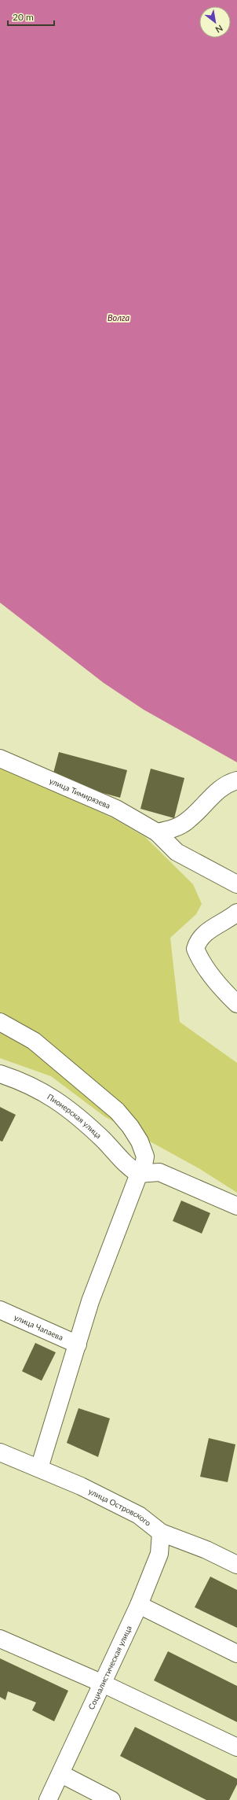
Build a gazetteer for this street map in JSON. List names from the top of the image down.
{
  "streets": {
    "street": [
      "улица Тимирязева",
      "Пионерская улица",
      "улица Чапаева",
      "улица Островского",
      "Социалистическая улица"
    ]
  },
  "crossings": [
    ["улица Островского", "Социалистическая улица"]
  ],
  "water": ["Волга"],
  "scale_bar": "20 m",
  "north": "bottom right"
}
